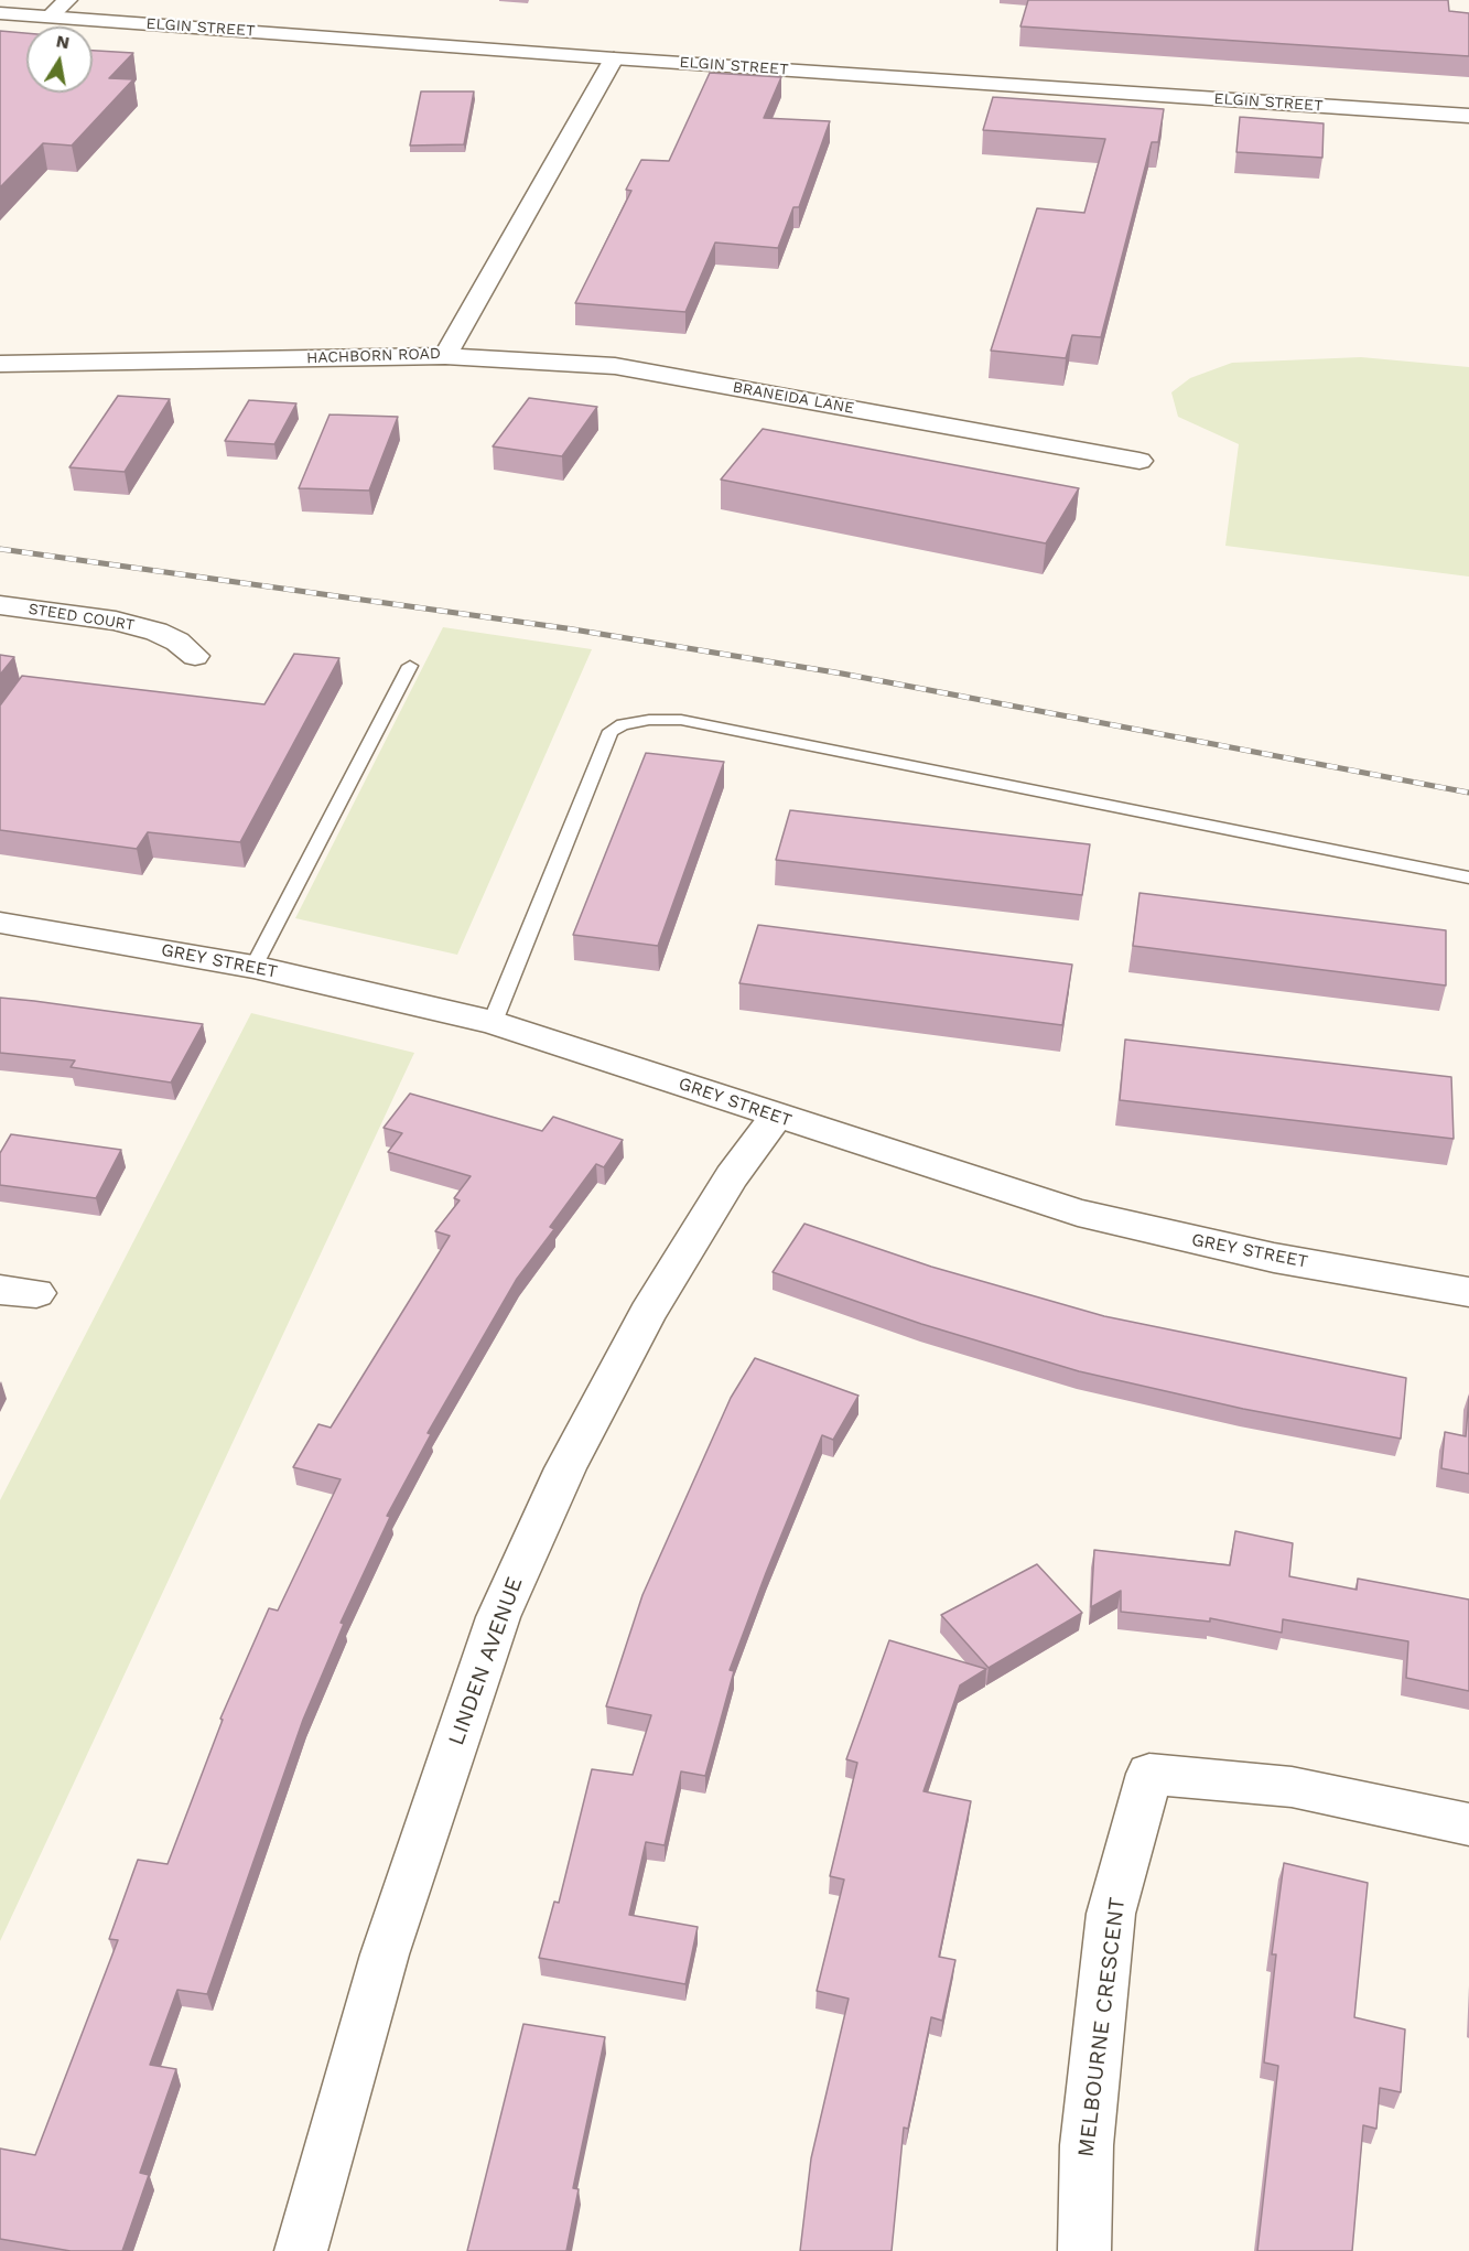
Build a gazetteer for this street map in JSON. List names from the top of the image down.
{
  "streets": {
    "street": [
      "ELGIN STREET",
      "HACHBORN ROAD",
      "BRANEIDA LANE",
      "STEED COURT",
      "GREY STREET",
      "LINDEN AVENUE",
      "MELBOURNE CRESCENT"
    ]
  },
  "crossings": [
    ["ELGIN STREET", "HACHBORN ROAD"],
    ["HACHBORN ROAD", "BRANEIDA LANE"],
    ["GREY STREET", "LINDEN AVENUE"]
  ],
  "north": "top"
}
